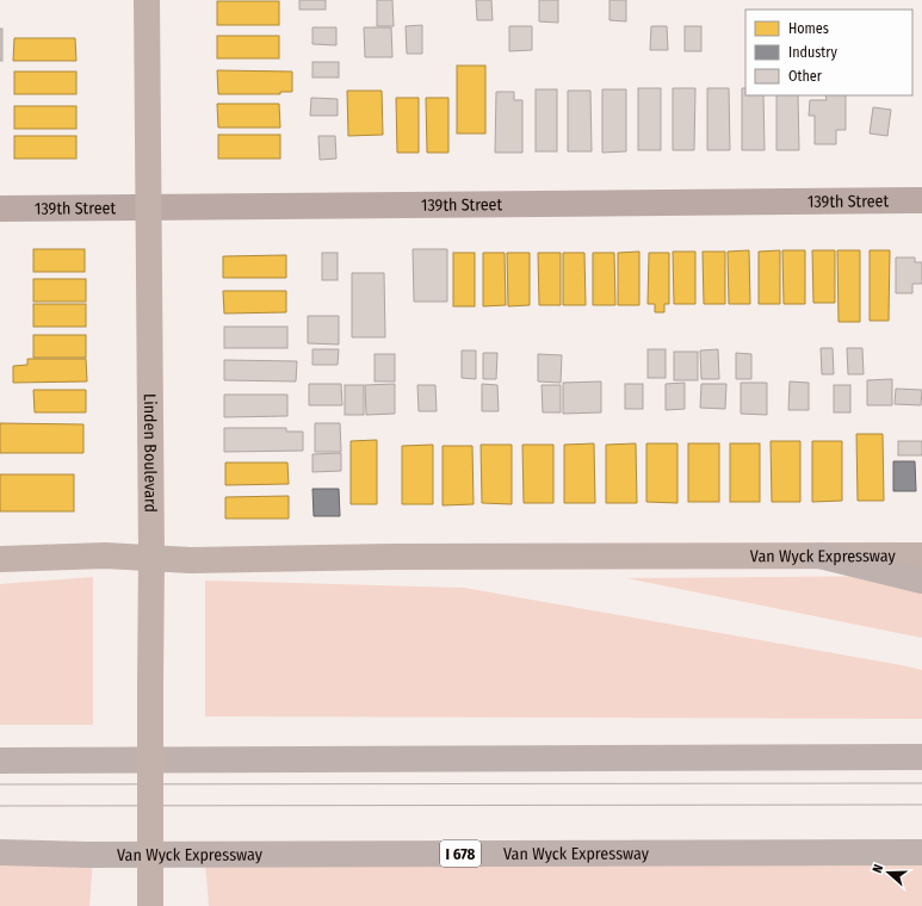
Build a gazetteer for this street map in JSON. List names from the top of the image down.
{
  "streets": {
    "highway": ["Van Wyck Expressway", "I 678"],
    "main road": ["Linden Boulevard"],
    "street": ["139th Street"]
  },
  "crossings": [
    ["139th Street", "Linden Boulevard"],
    ["Linden Boulevard", "Van Wyck Expressway"]
  ],
  "legend": ["Homes", "Industry", "Other"],
  "north": "left"
}
